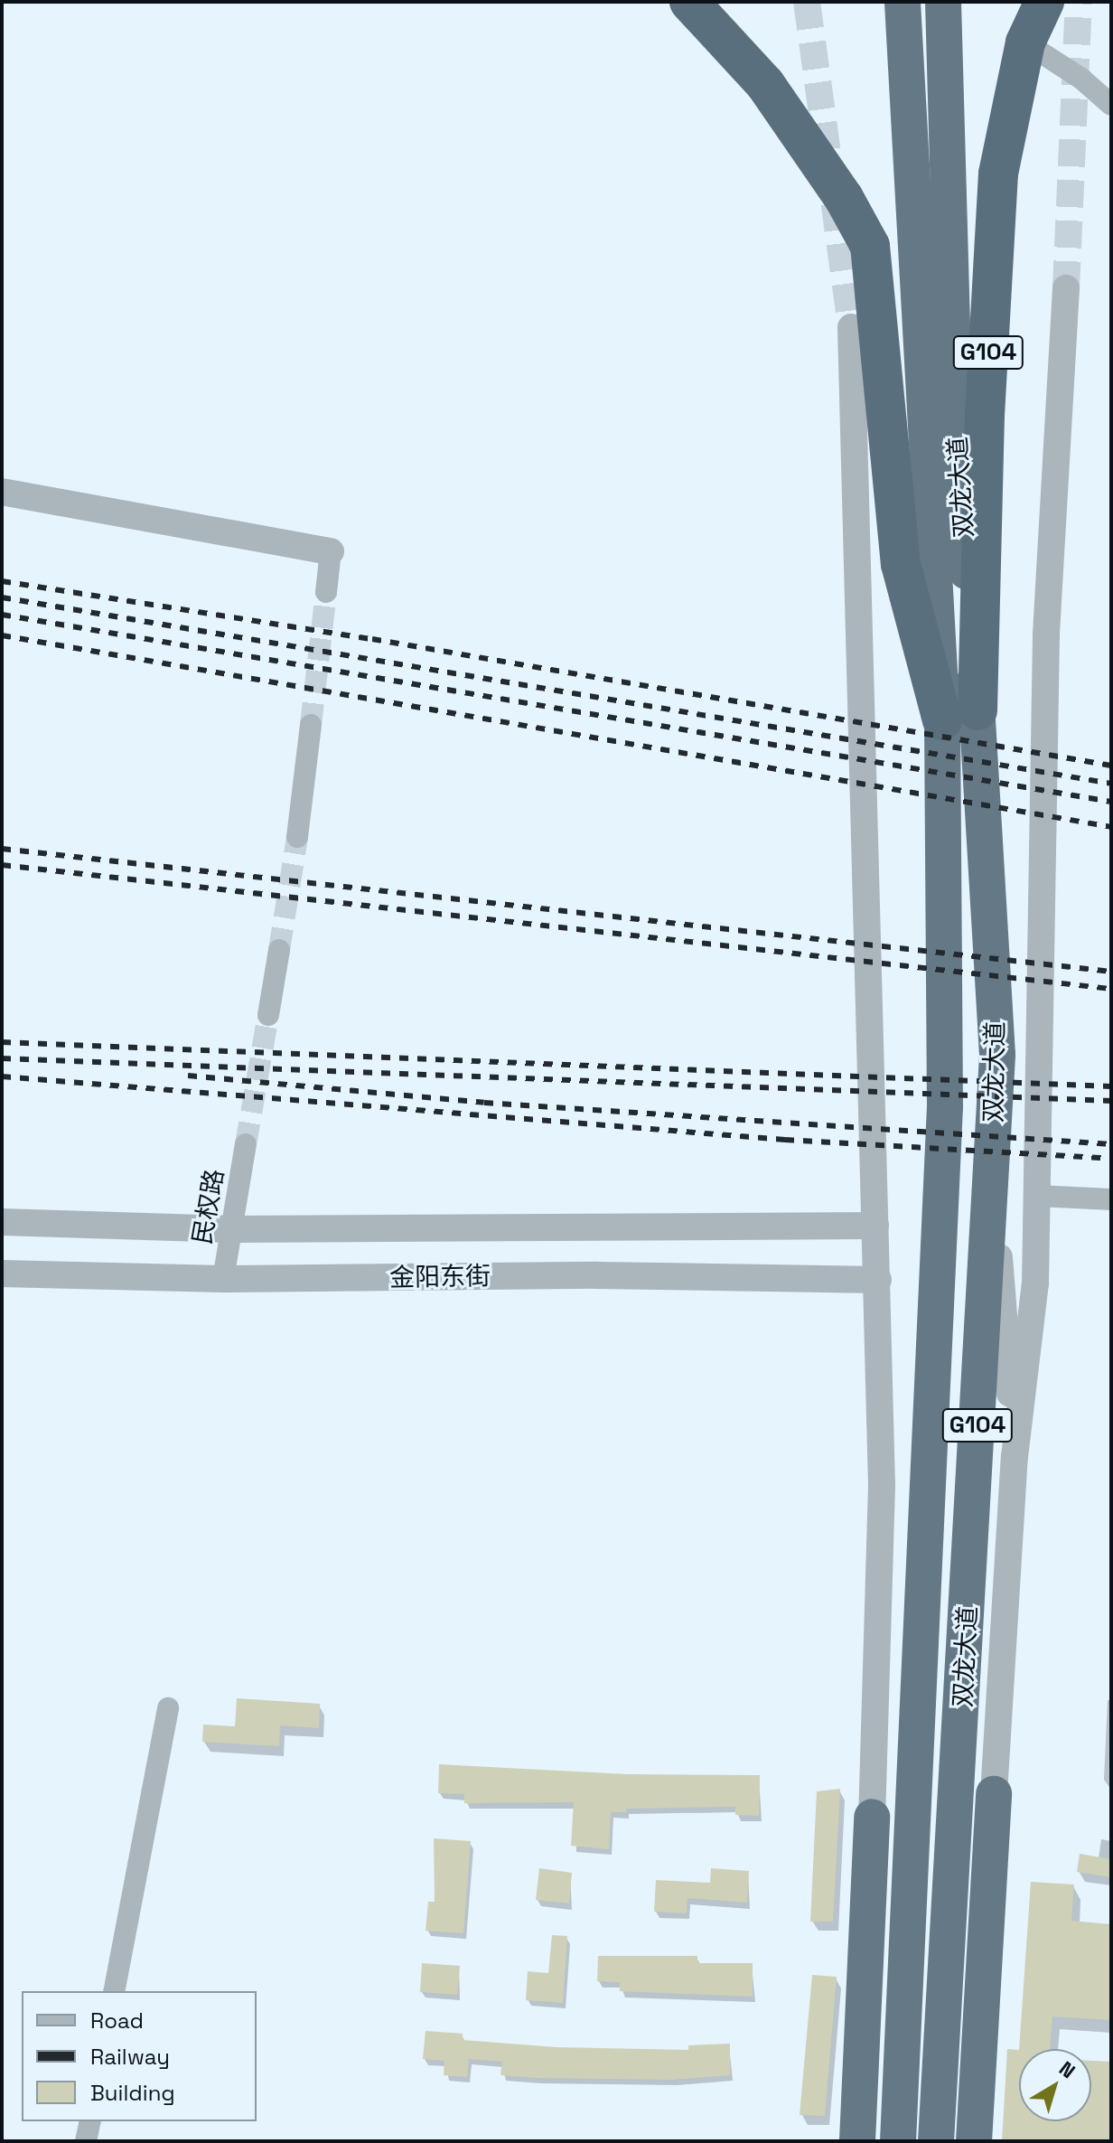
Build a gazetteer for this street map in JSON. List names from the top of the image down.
{
  "streets": {
    "highway": ["G104", "双龙大道"],
    "street": ["民权路", "金阳东街"]
  },
  "crossings": [
    ["G104", "双龙大道"],
    ["民权路", "金阳东街"]
  ],
  "legend": ["Road", "Railway", "Building"],
  "north": "top right"
}
